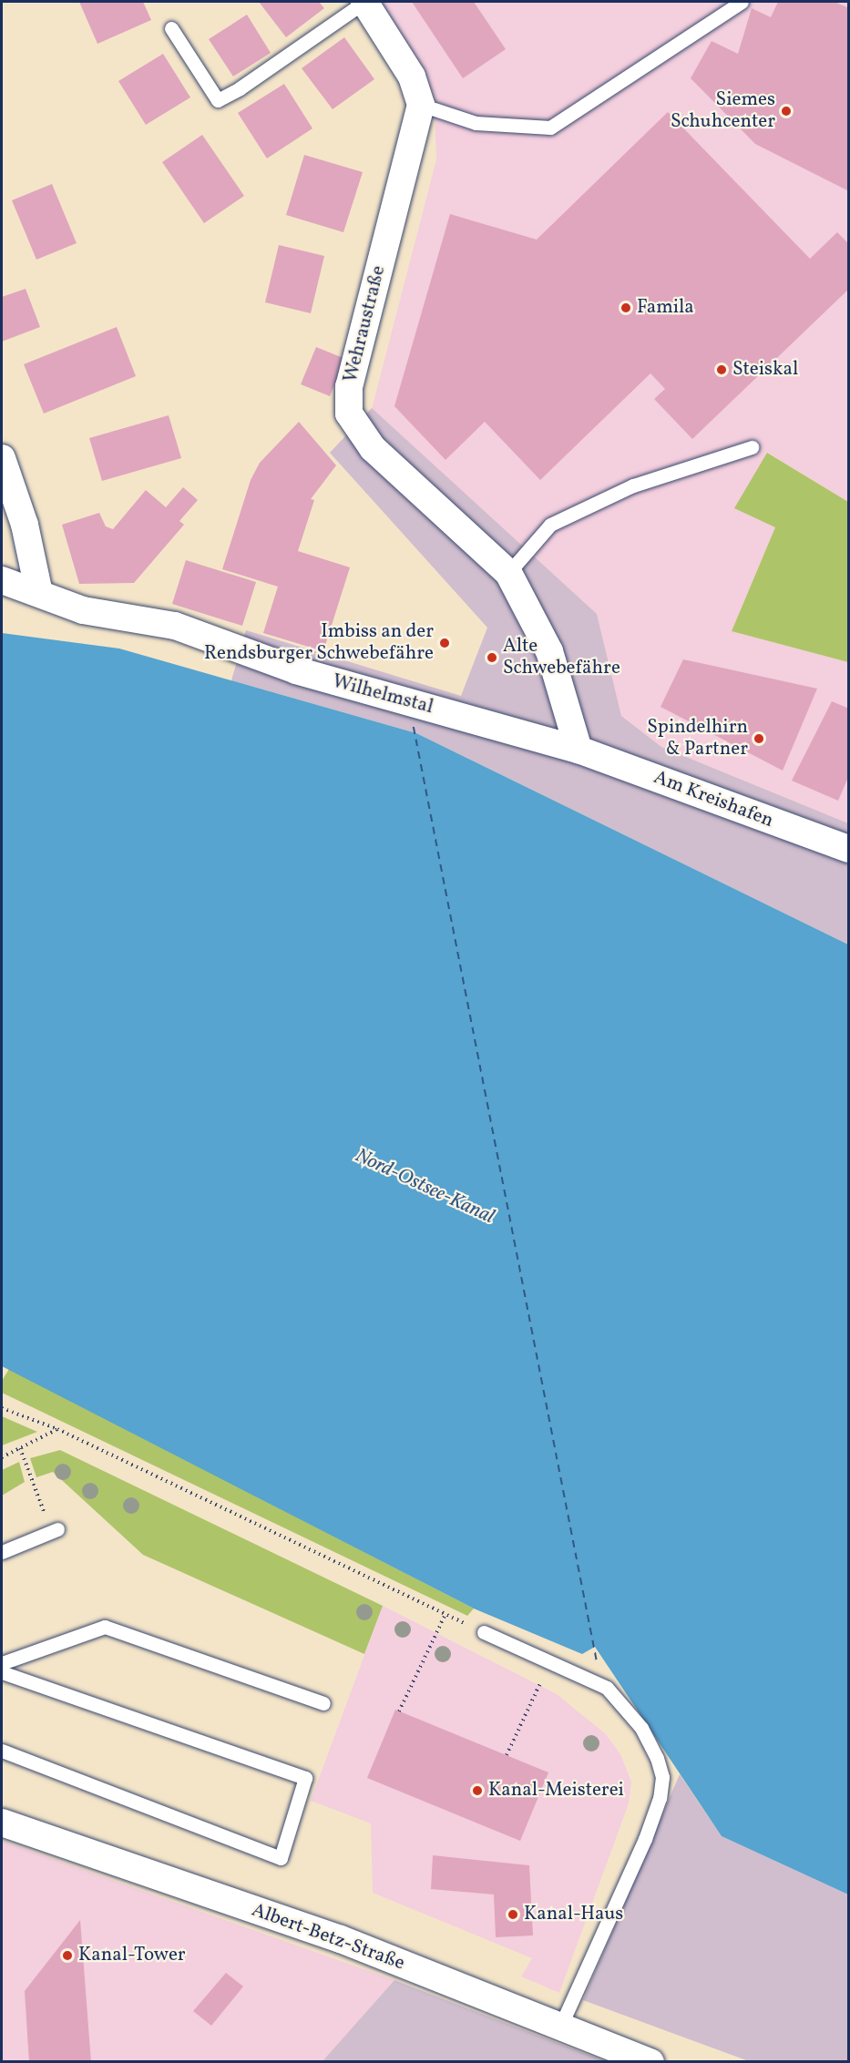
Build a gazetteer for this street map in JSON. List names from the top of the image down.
{
  "streets": {
    "street": [
      "Wehraustraße",
      "Wilhelmstal",
      "Am Kreishafen",
      "Albert-Betz-Straße"
    ]
  },
  "crossings": [
    ["Wehraustraße", "Wilhelmstal"],
    ["Wehraustraße", "Am Kreishafen"],
    ["Wilhelmstal", "Am Kreishafen"]
  ],
  "water": ["Nord-Ostsee-Kanal"],
  "places": [
    "Siemes Schuhcenter",
    "Famila",
    "Steiskal",
    "Imbiss an der Rendsburger Schwebefähre",
    "Alte Schwebefähre",
    "Spindelhirn & Partner",
    "Kanal-Meisterei",
    "Kanal-Haus",
    "Kanal-Tower"
  ]
}
